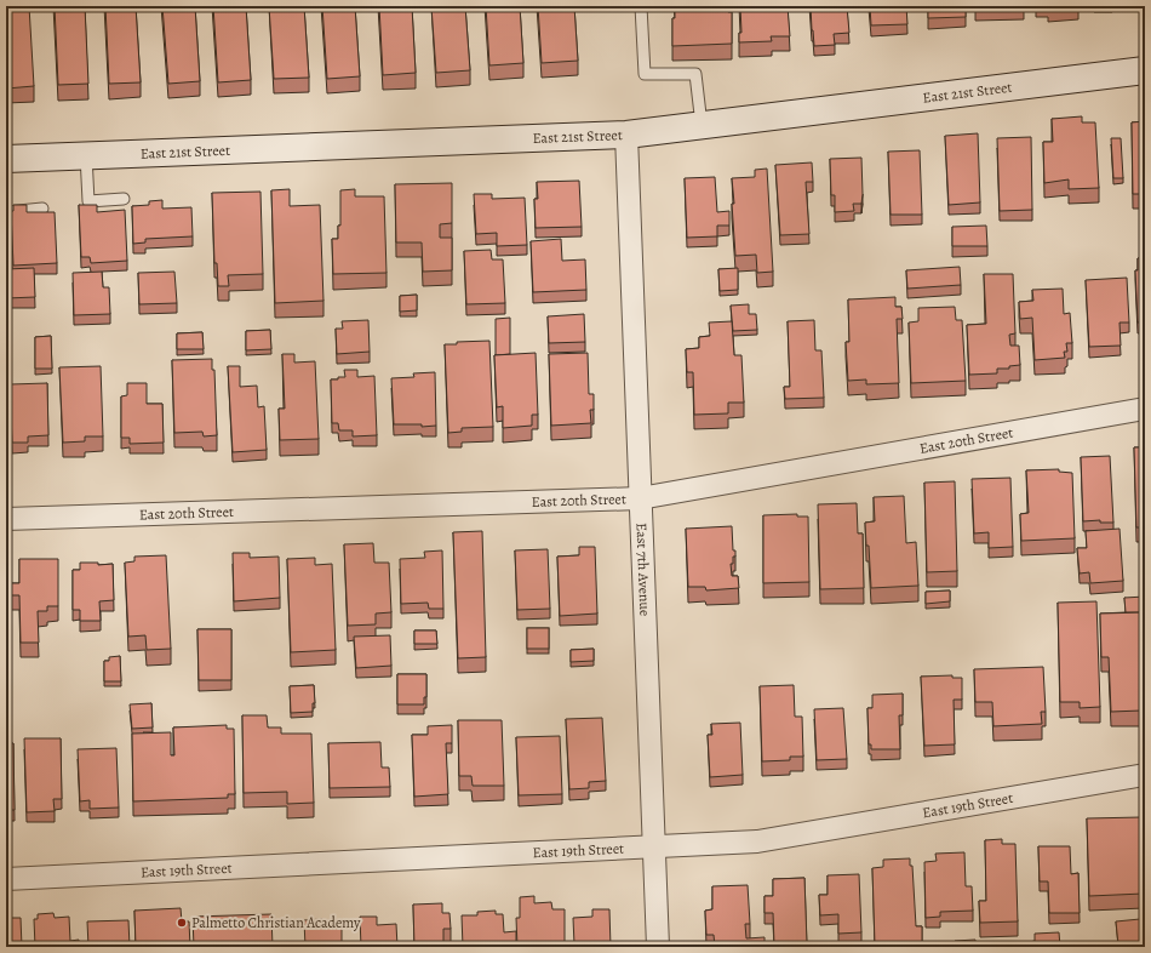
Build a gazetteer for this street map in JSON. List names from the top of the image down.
{
  "streets": {
    "main road": ["East 21st Street"],
    "street": ["East 20th Street", "East 7th Avenue", "East 19th Street"]
  },
  "crossings": [
    ["East 21st Street", "East 7th Avenue"],
    ["East 20th Street", "East 7th Avenue"],
    ["East 7th Avenue", "East 19th Street"]
  ],
  "places": ["Palmetto Christian Academy"]
}
